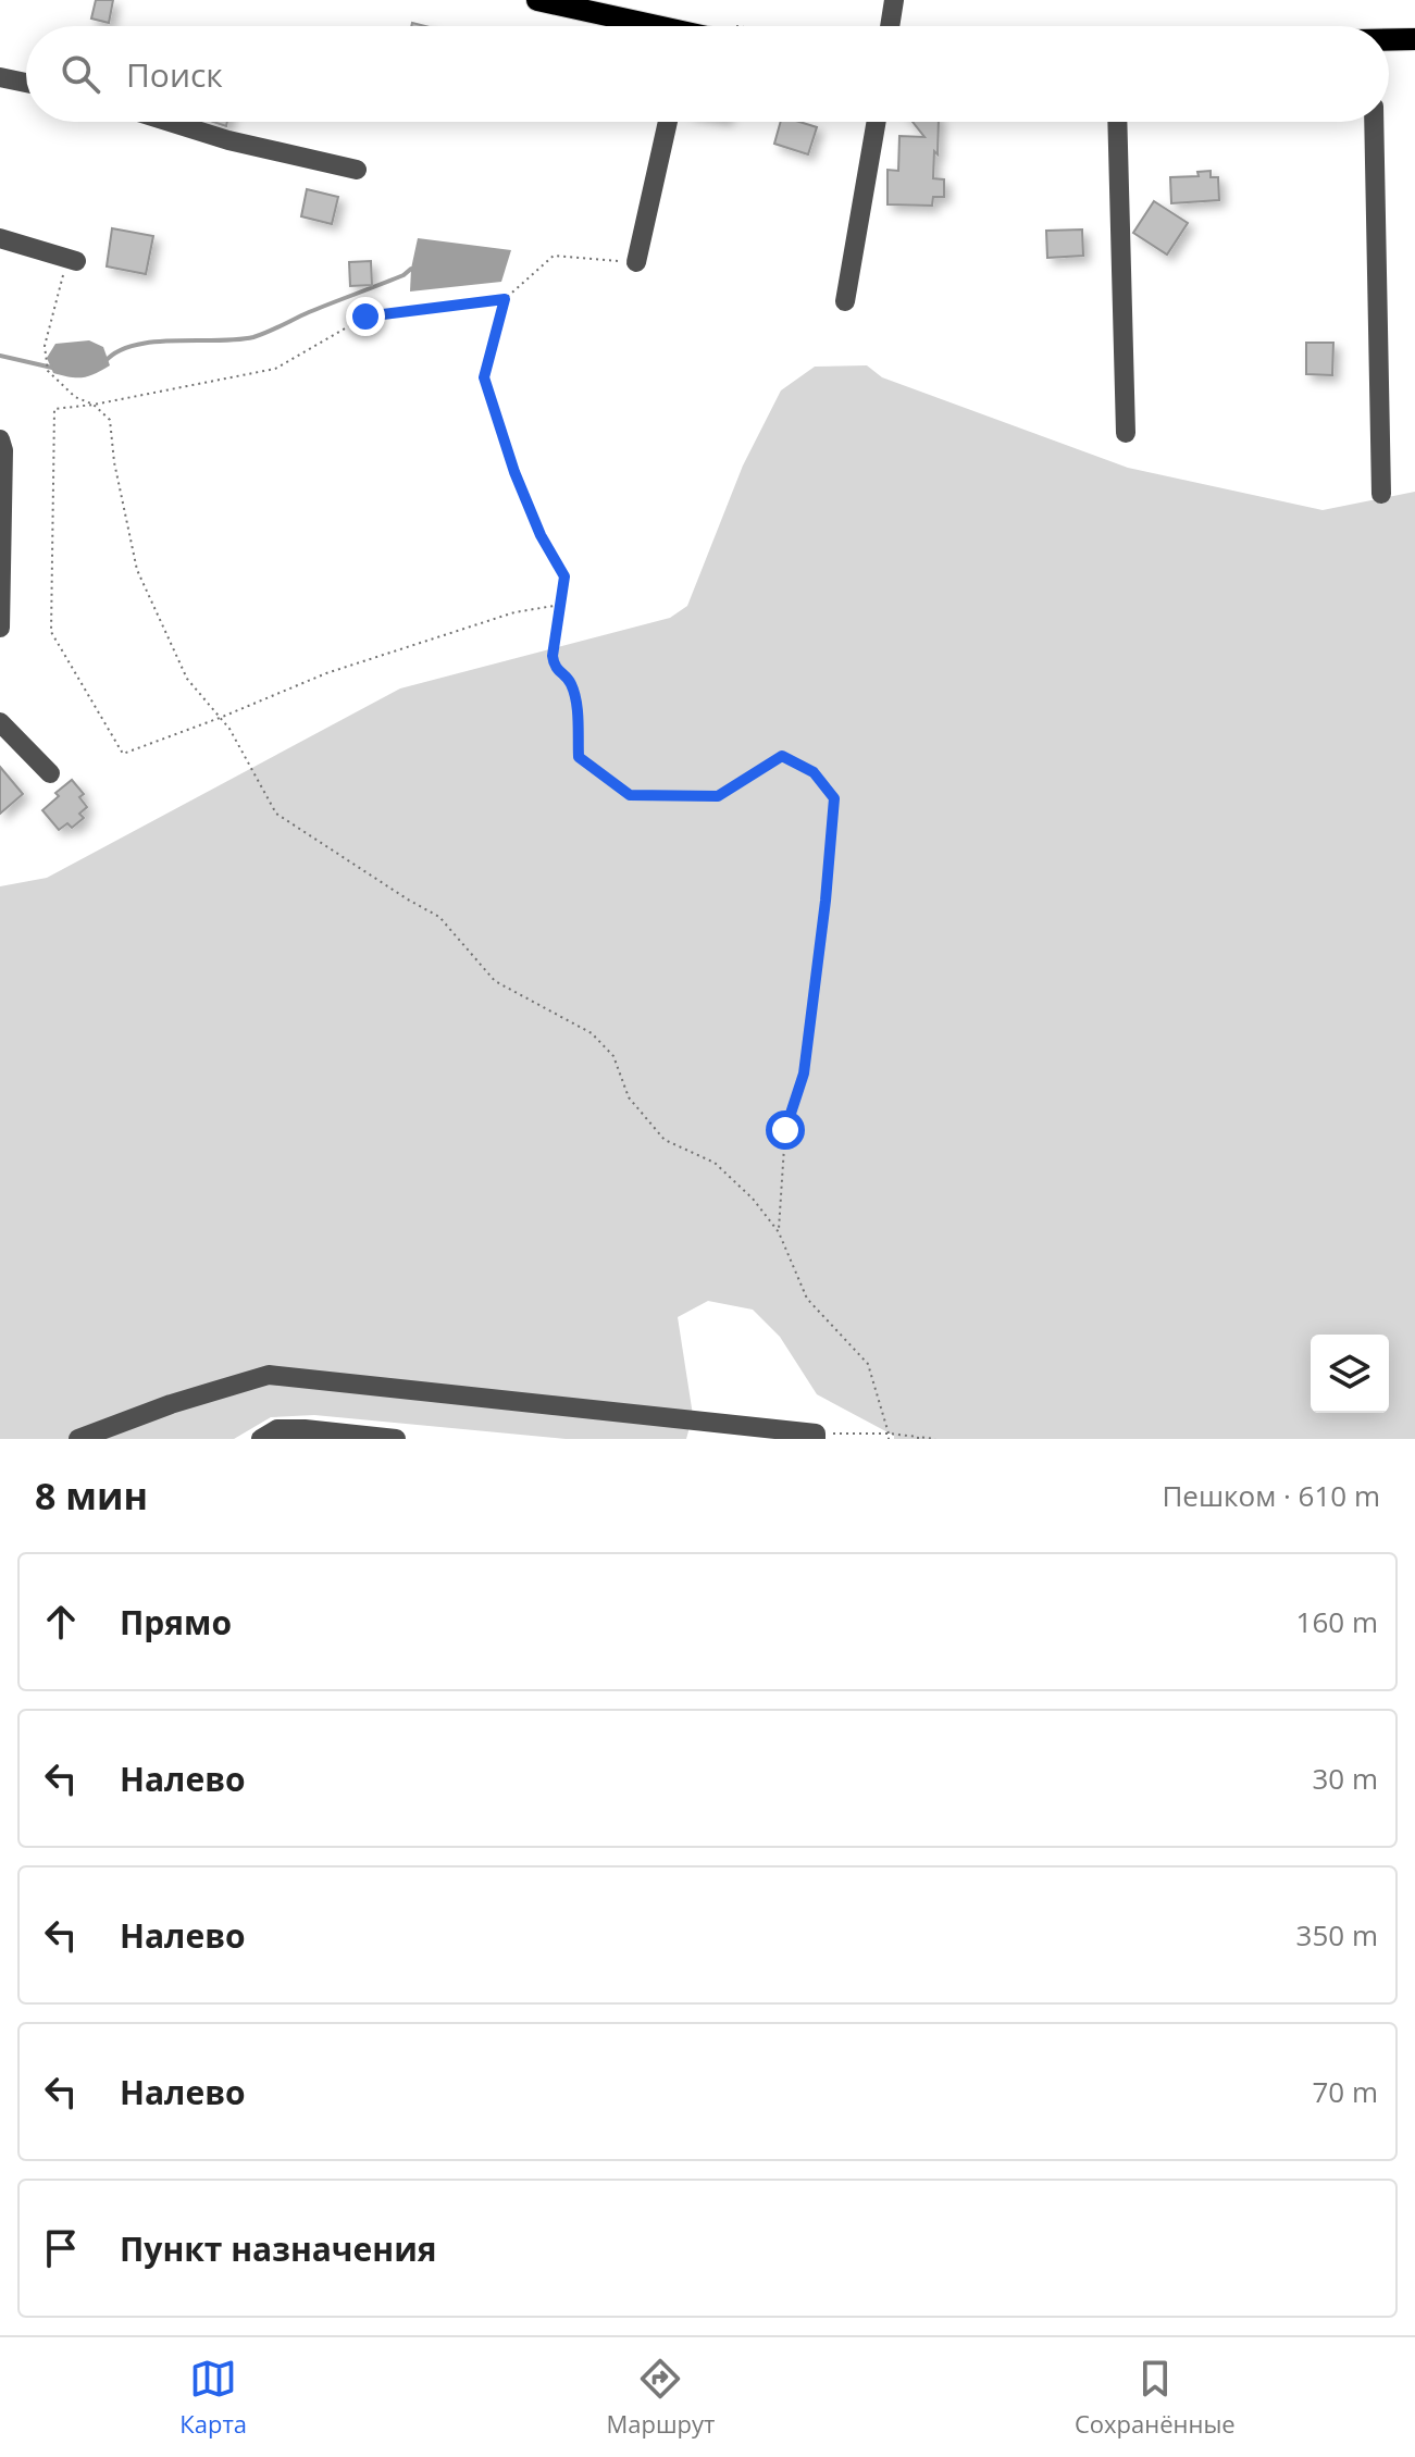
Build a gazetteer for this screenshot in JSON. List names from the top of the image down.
{
  "page": {
    "search": "Поиск",
    "heading": ["8 мин", "Пешком · 610 m"],
    "list": [
      ["Прямо", "160 m"],
      ["Налево", "30 m"],
      ["Налево", "350 m"],
      ["Налево", "70 m"],
      "Пункт назначения"
    ],
    "nav": ["Карта", "Маршрут", "Сохранённые"]
  }
}
